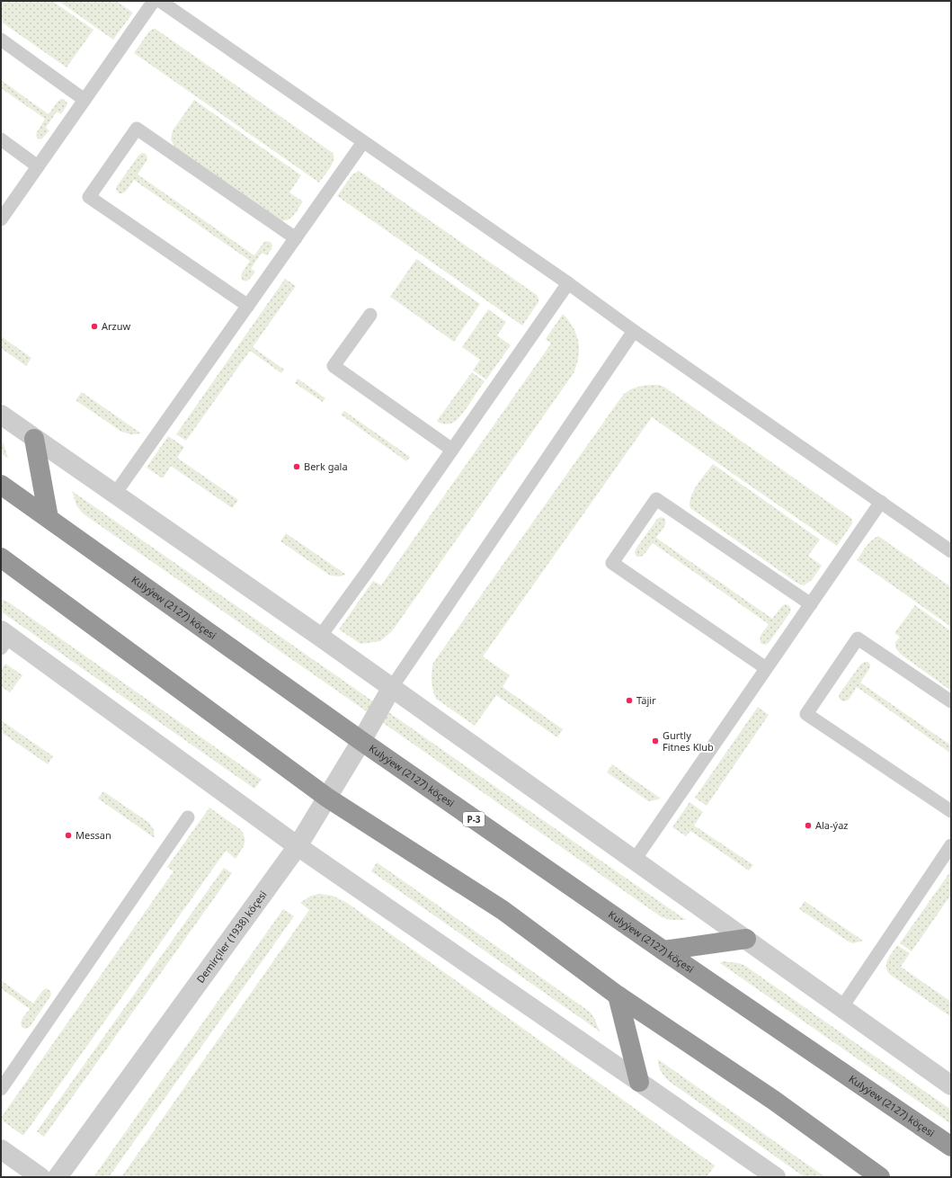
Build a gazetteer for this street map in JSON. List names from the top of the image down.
{
  "streets": {
    "highway": ["Kulyýew (2127) köçesi", "P-3"],
    "street": ["Demirçiler (1938) köçesi"]
  },
  "crossings": [
    ["Kulyýew (2127) köçesi", "Demirçiler (1938) köçesi"]
  ],
  "places": [
    "Arzuw",
    "Berk gala",
    "Täjir",
    "Gurtly Fitnes Klub",
    "Ala-ýaz",
    "Messan"
  ]
}
